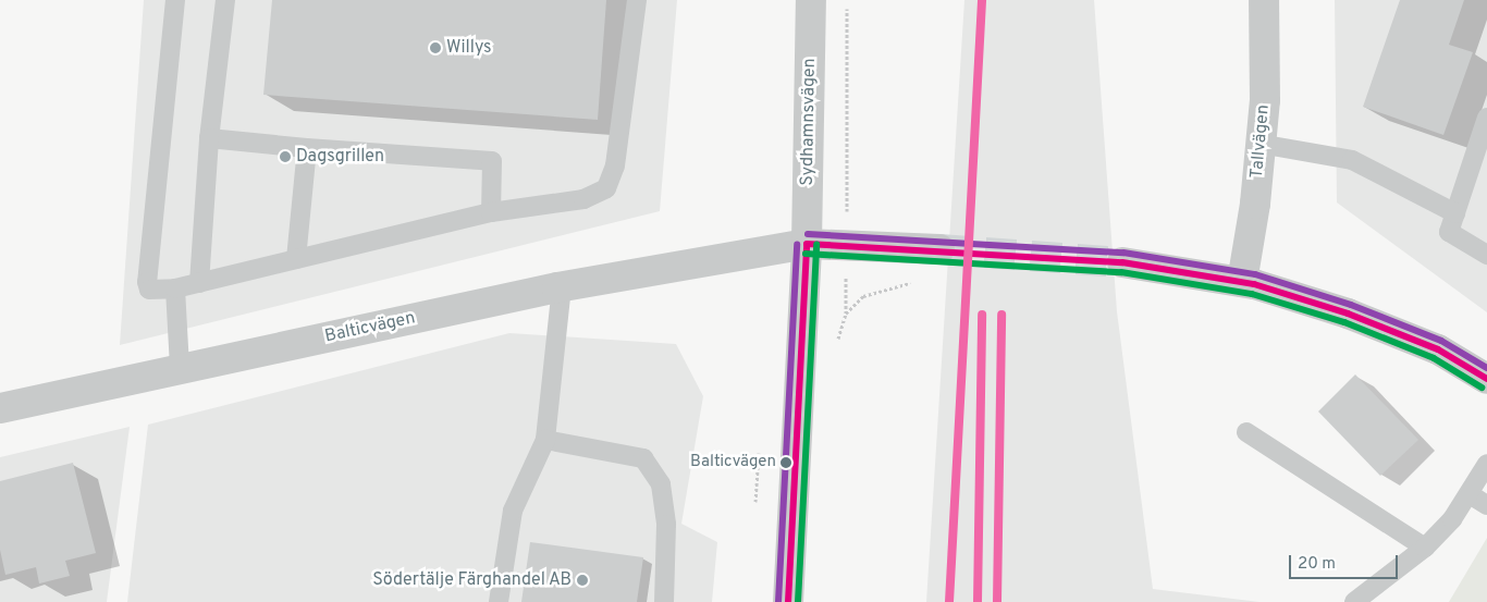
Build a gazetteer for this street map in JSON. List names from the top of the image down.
{
  "streets": {
    "street": ["Sydhamnsvägen", "Tallvägen", "Balticvägen"]
  },
  "crossings": [
    ["Sydhamnsvägen", "Balticvägen"]
  ],
  "places": [
    "Willys",
    "Dagsgrillen",
    "Balticvägen",
    "Södertälje Färghandel AB"
  ],
  "scale_bar": "20 m"
}
